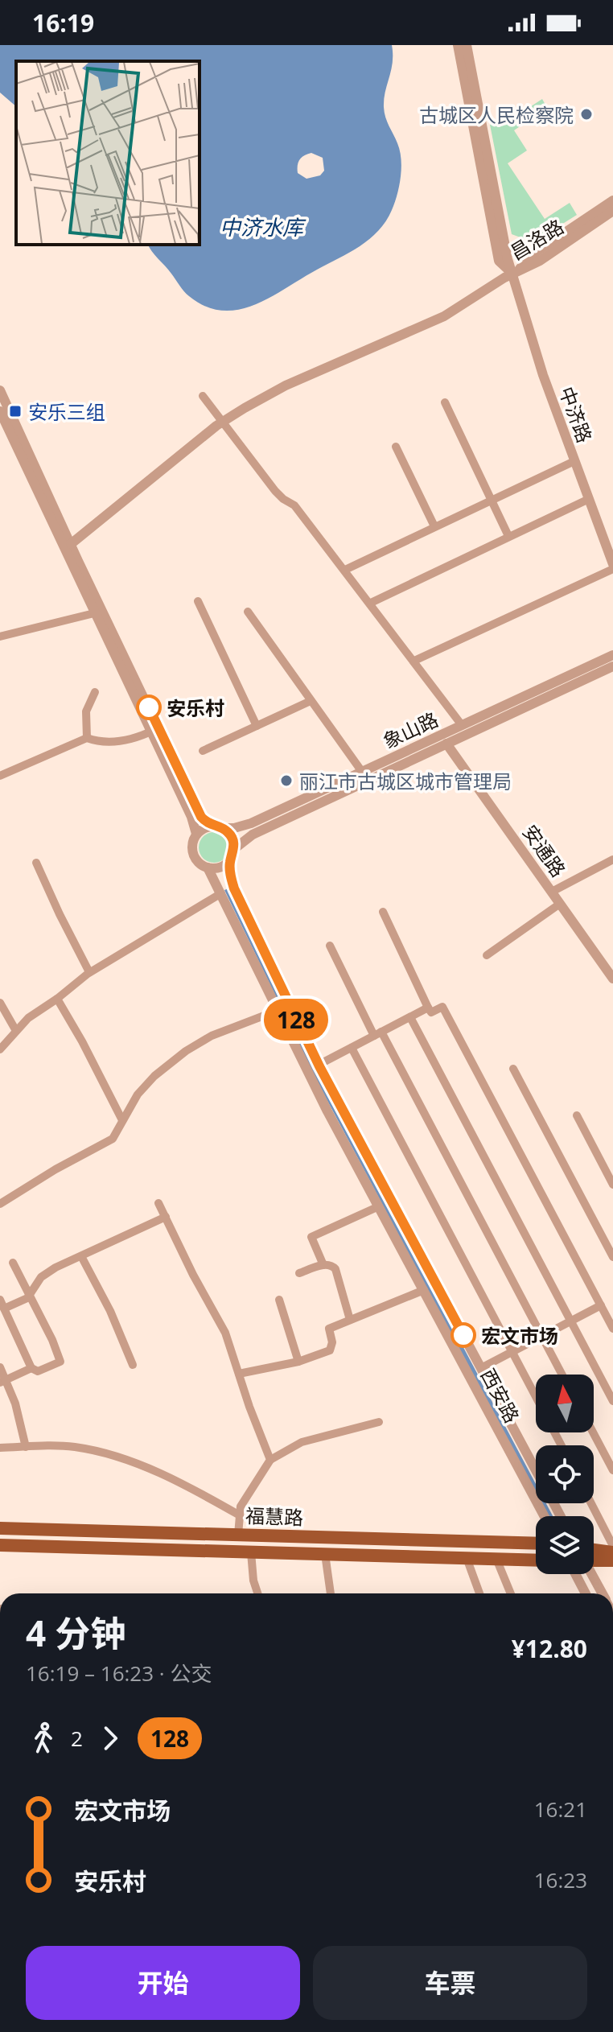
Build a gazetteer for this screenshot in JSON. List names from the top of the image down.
{
  "streets": {
    "main road": ["福慧路"],
    "street": [
      "昌洛路",
      "中济路",
      "象山路",
      "安通路",
      "西安路"
    ]
  },
  "crossings": [
    ["昌洛路", "中济路"],
    ["象山路", "安通路"],
    ["象山路", "西安路"]
  ],
  "water": ["中济水库"],
  "places": {
    "other": [
      "古城区人民检察院",
      "安乐村",
      "丽江市古城区城市管理局",
      "宏文市场"
    ],
    "transit": ["安乐三组"]
  },
  "lines": ["bus line 128"],
  "north": "top",
  "page": {
    "status": "16:19",
    "on_map": "128",
    "heading": ["4 分钟", "16:19 – 16:23 · 公交", "¥12.80"],
    "legs": ["2", "128"],
    "list": [
      {
        "name": "宏文市场",
        "value": "16:21"
      },
      {
        "name": "安乐村",
        "value": "16:23"
      }
    ],
    "buttons": ["开始", "车票"]
  }
}
